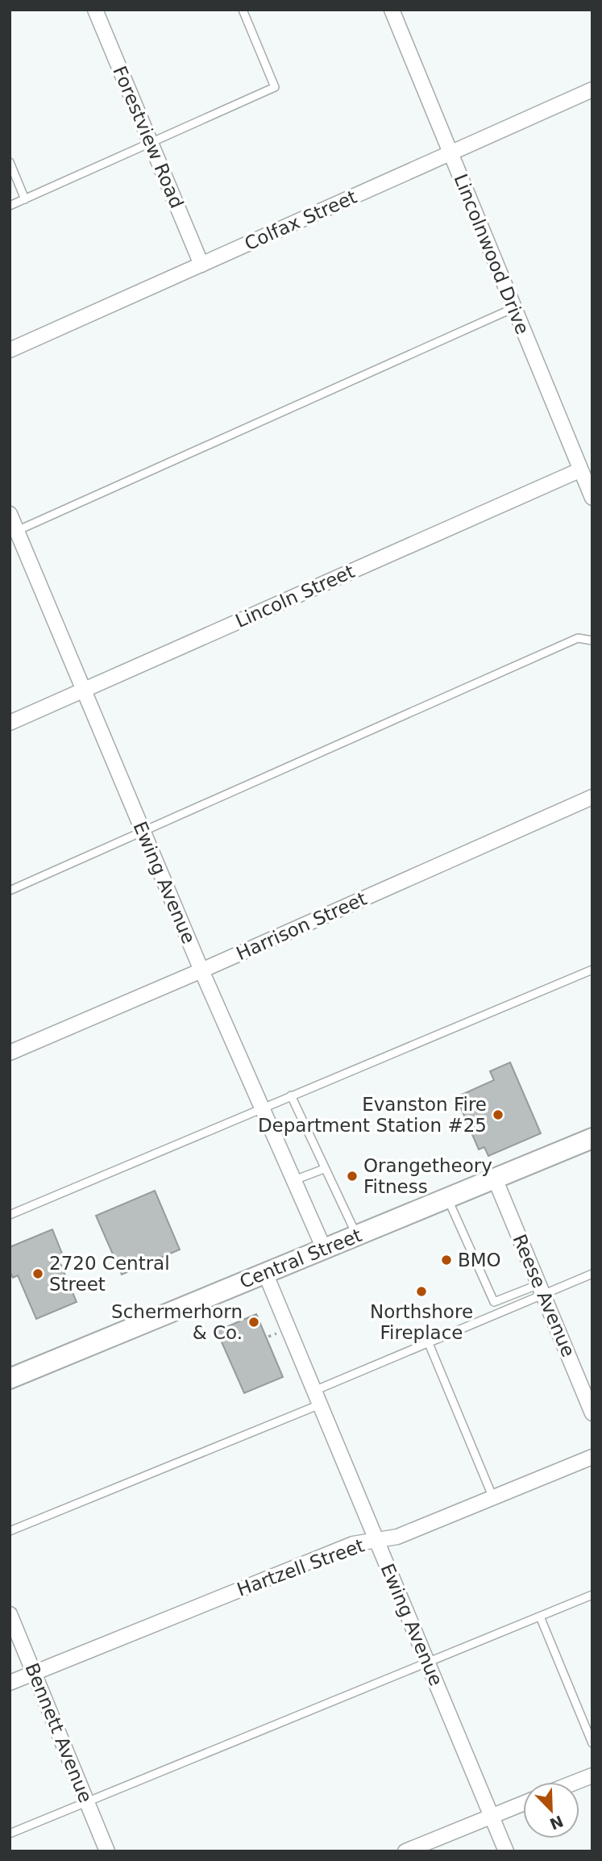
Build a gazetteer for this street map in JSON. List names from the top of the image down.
{
  "streets": {
    "main road": ["Central Street"],
    "street": [
      "Forestview Road",
      "Colfax Street",
      "Lincolnwood Drive",
      "Lincoln Street",
      "Ewing Avenue",
      "Harrison Street",
      "Reese Avenue",
      "Hartzell Street",
      "Bennett Avenue"
    ]
  },
  "crossings": [
    ["Forestview Road", "Colfax Street"],
    ["Colfax Street", "Lincolnwood Drive"],
    ["Lincolnwood Drive", "Lincoln Street"],
    ["Lincoln Street", "Ewing Avenue"],
    ["Ewing Avenue", "Harrison Street"],
    ["Ewing Avenue", "Central Street"],
    ["Ewing Avenue", "Hartzell Street"],
    ["Central Street", "Reese Avenue"],
    ["Hartzell Street", "Bennett Avenue"]
  ],
  "places": [
    "Evanston Fire Department Station #25",
    "Orangetheory Fitness",
    "BMO",
    "2720 Central Street",
    "Northshore Fireplace",
    "Schermerhorn & Co."
  ],
  "north": "bottom right"
}
